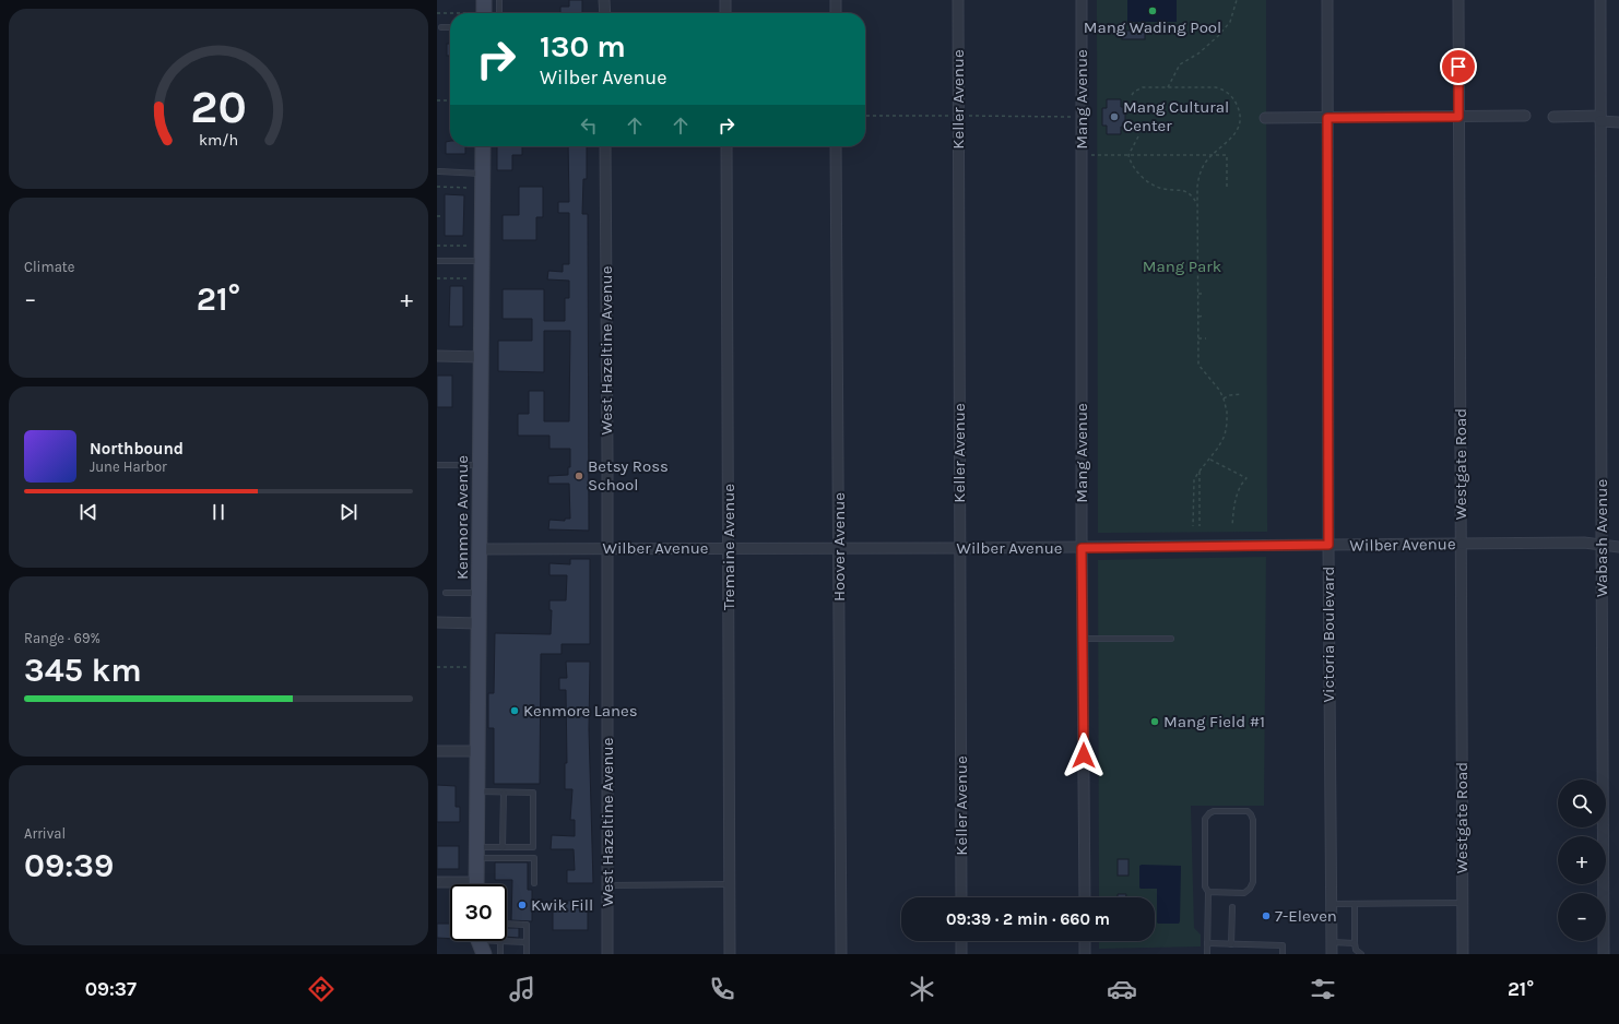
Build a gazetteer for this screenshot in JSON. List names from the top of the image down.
{
  "streets": {
    "street": [
      "Keller Avenue",
      "Mang Avenue",
      "West Hazeltine Avenue",
      "Westgate Road",
      "Kenmore Avenue",
      "Wabash Avenue",
      "Wilber Avenue",
      "Tremaine Avenue",
      "Hoover Avenue",
      "Victoria Boulevard"
    ]
  },
  "crossings": [
    ["Keller Avenue", "Wilber Avenue"],
    ["Mang Avenue", "Wilber Avenue"],
    ["West Hazeltine Avenue", "Wilber Avenue"],
    ["Westgate Road", "Wilber Avenue"],
    ["Kenmore Avenue", "Wilber Avenue"],
    ["Wabash Avenue", "Wilber Avenue"],
    ["Wilber Avenue", "Tremaine Avenue"],
    ["Wilber Avenue", "Hoover Avenue"],
    ["Wilber Avenue", "Victoria Boulevard"]
  ],
  "parks": ["Mang Park"],
  "places": [
    "Mang Wading Pool",
    "Mang Cultural Center",
    "Betsy Ross School",
    "Kenmore Lanes",
    "Mang Field #1",
    "Kwik Fill",
    "7-Eleven"
  ],
  "page": {
    "turn": ["130 m", "Wilber Avenue"],
    "tile": [
      "Climate",
      ["Range · 69%", "345 km"],
      ["Arrival", "09:39"]
    ],
    "heat": ["−", "21°", "+"],
    "song": ["Northbound", "June Harbor"],
    "map_buttons": ["+", "−"],
    "limit": "30",
    "trip": "09:39 · 2 min · 660 m",
    "tabs": ["09:37", "21°"],
    "gauge": ["20", "km/h"]
  }
}
